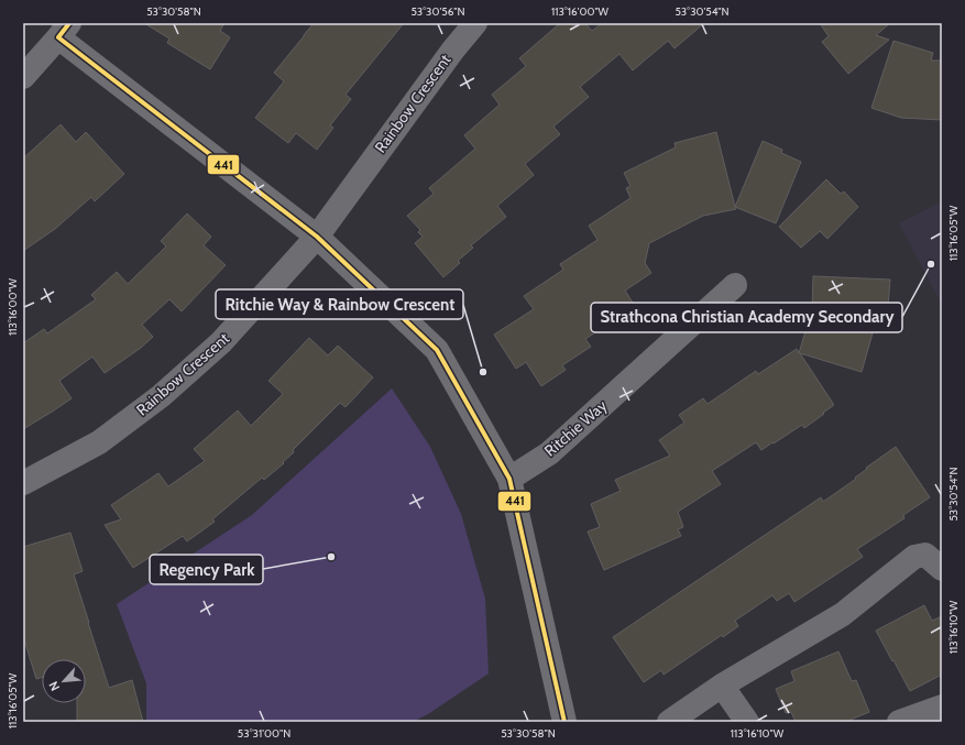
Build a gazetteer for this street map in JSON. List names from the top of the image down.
{
  "streets": {
    "street": ["Rainbow Crescent", "Ritchie Way"]
  },
  "places": ["Strathcona Christian Academy Secondary", "Ritchie Way & Rainbow Crescent", "Regency Park"],
  "lines": ["transit line 441"],
  "north": "bottom left",
  "coordinates": [
    "53°30'58\"N",
    "53°30'56\"N",
    "113°16'00\"W",
    "53°30'54\"N",
    "113°16'05\"W",
    "113°16'10\"W",
    "53°31'00\"N"
  ]
}
